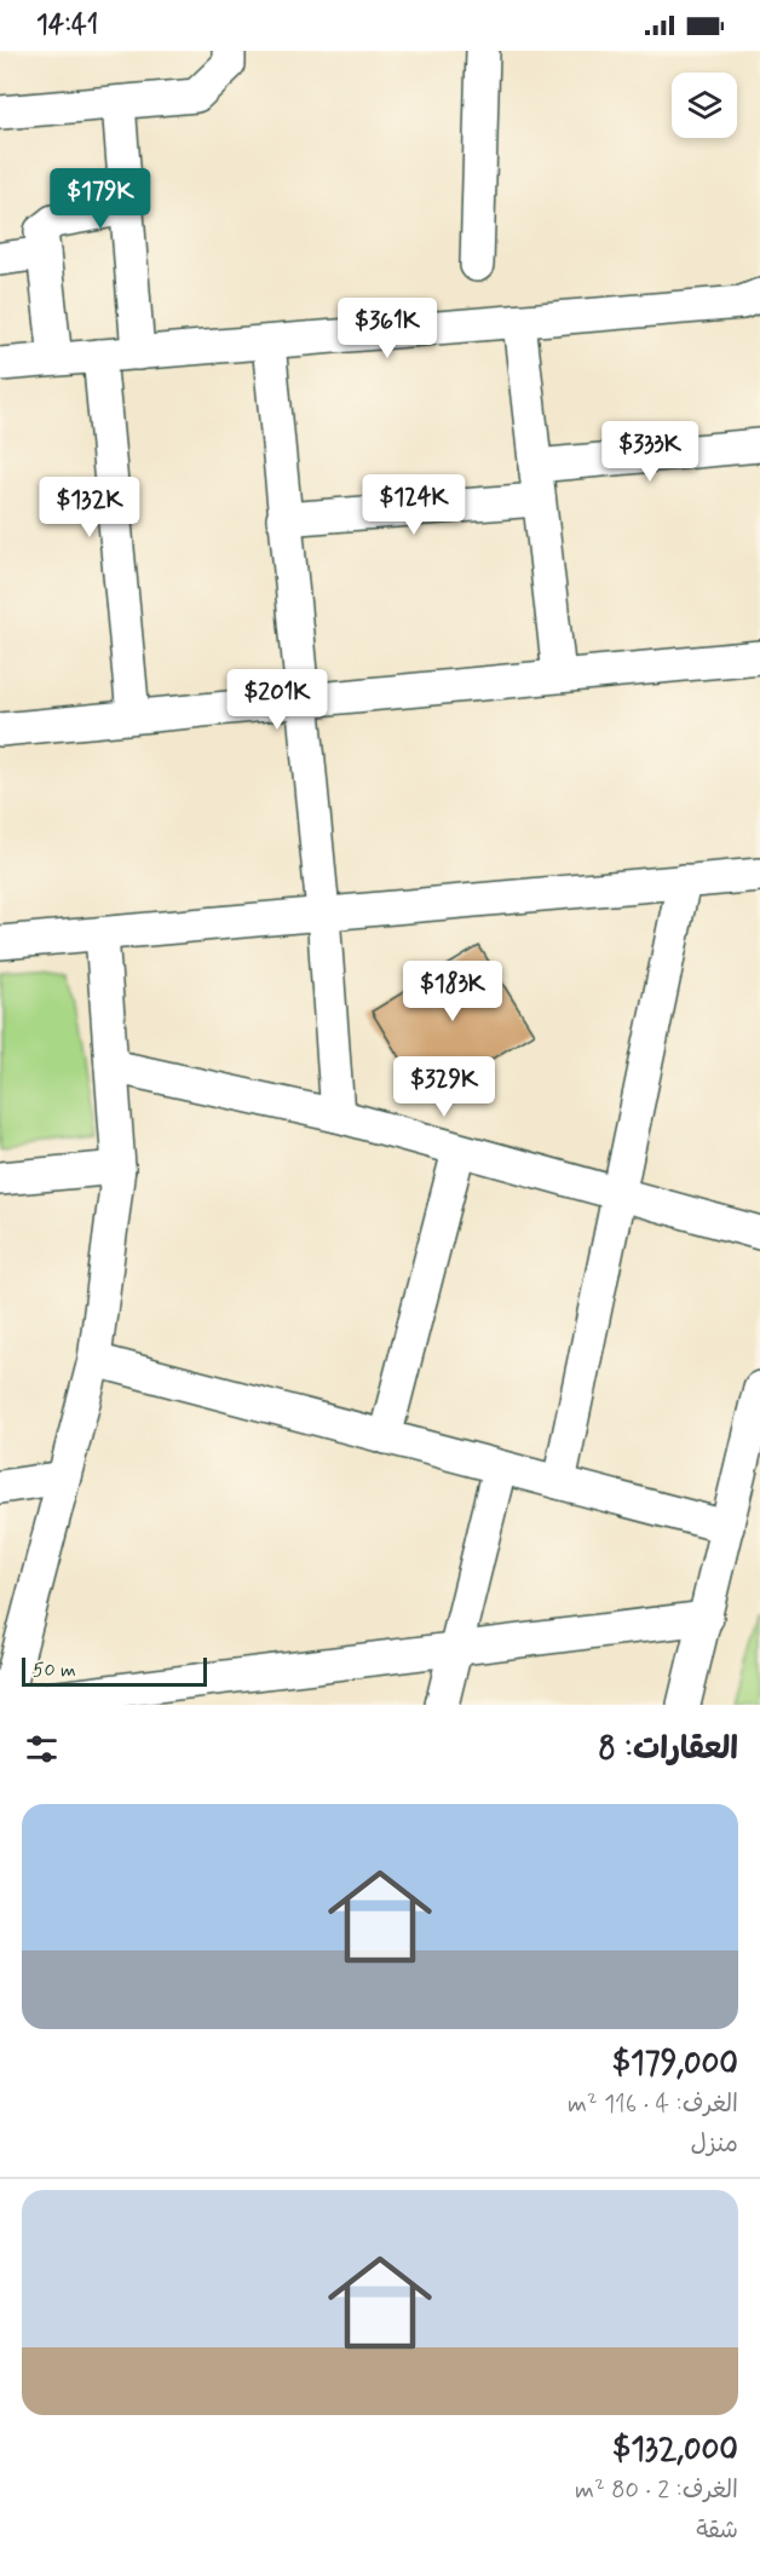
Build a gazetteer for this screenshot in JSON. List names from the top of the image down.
{
  "scale_bar": "50 m",
  "page": {
    "status": "14:41",
    "price": [
      "$179K",
      "$361K",
      "$333K",
      "$124K",
      "$132K",
      "$201K",
      "$183K",
      "$329K"
    ],
    "scale": "50 m",
    "heading": "العقارات: 8",
    "list": [
      {
        "name": "$179,000",
        "note": "الغرف: 4 · 116 m² · منزل"
      },
      {
        "name": "$132,000",
        "note": "الغرف: 2 · 80 m² · شقة"
      }
    ]
  }
}
